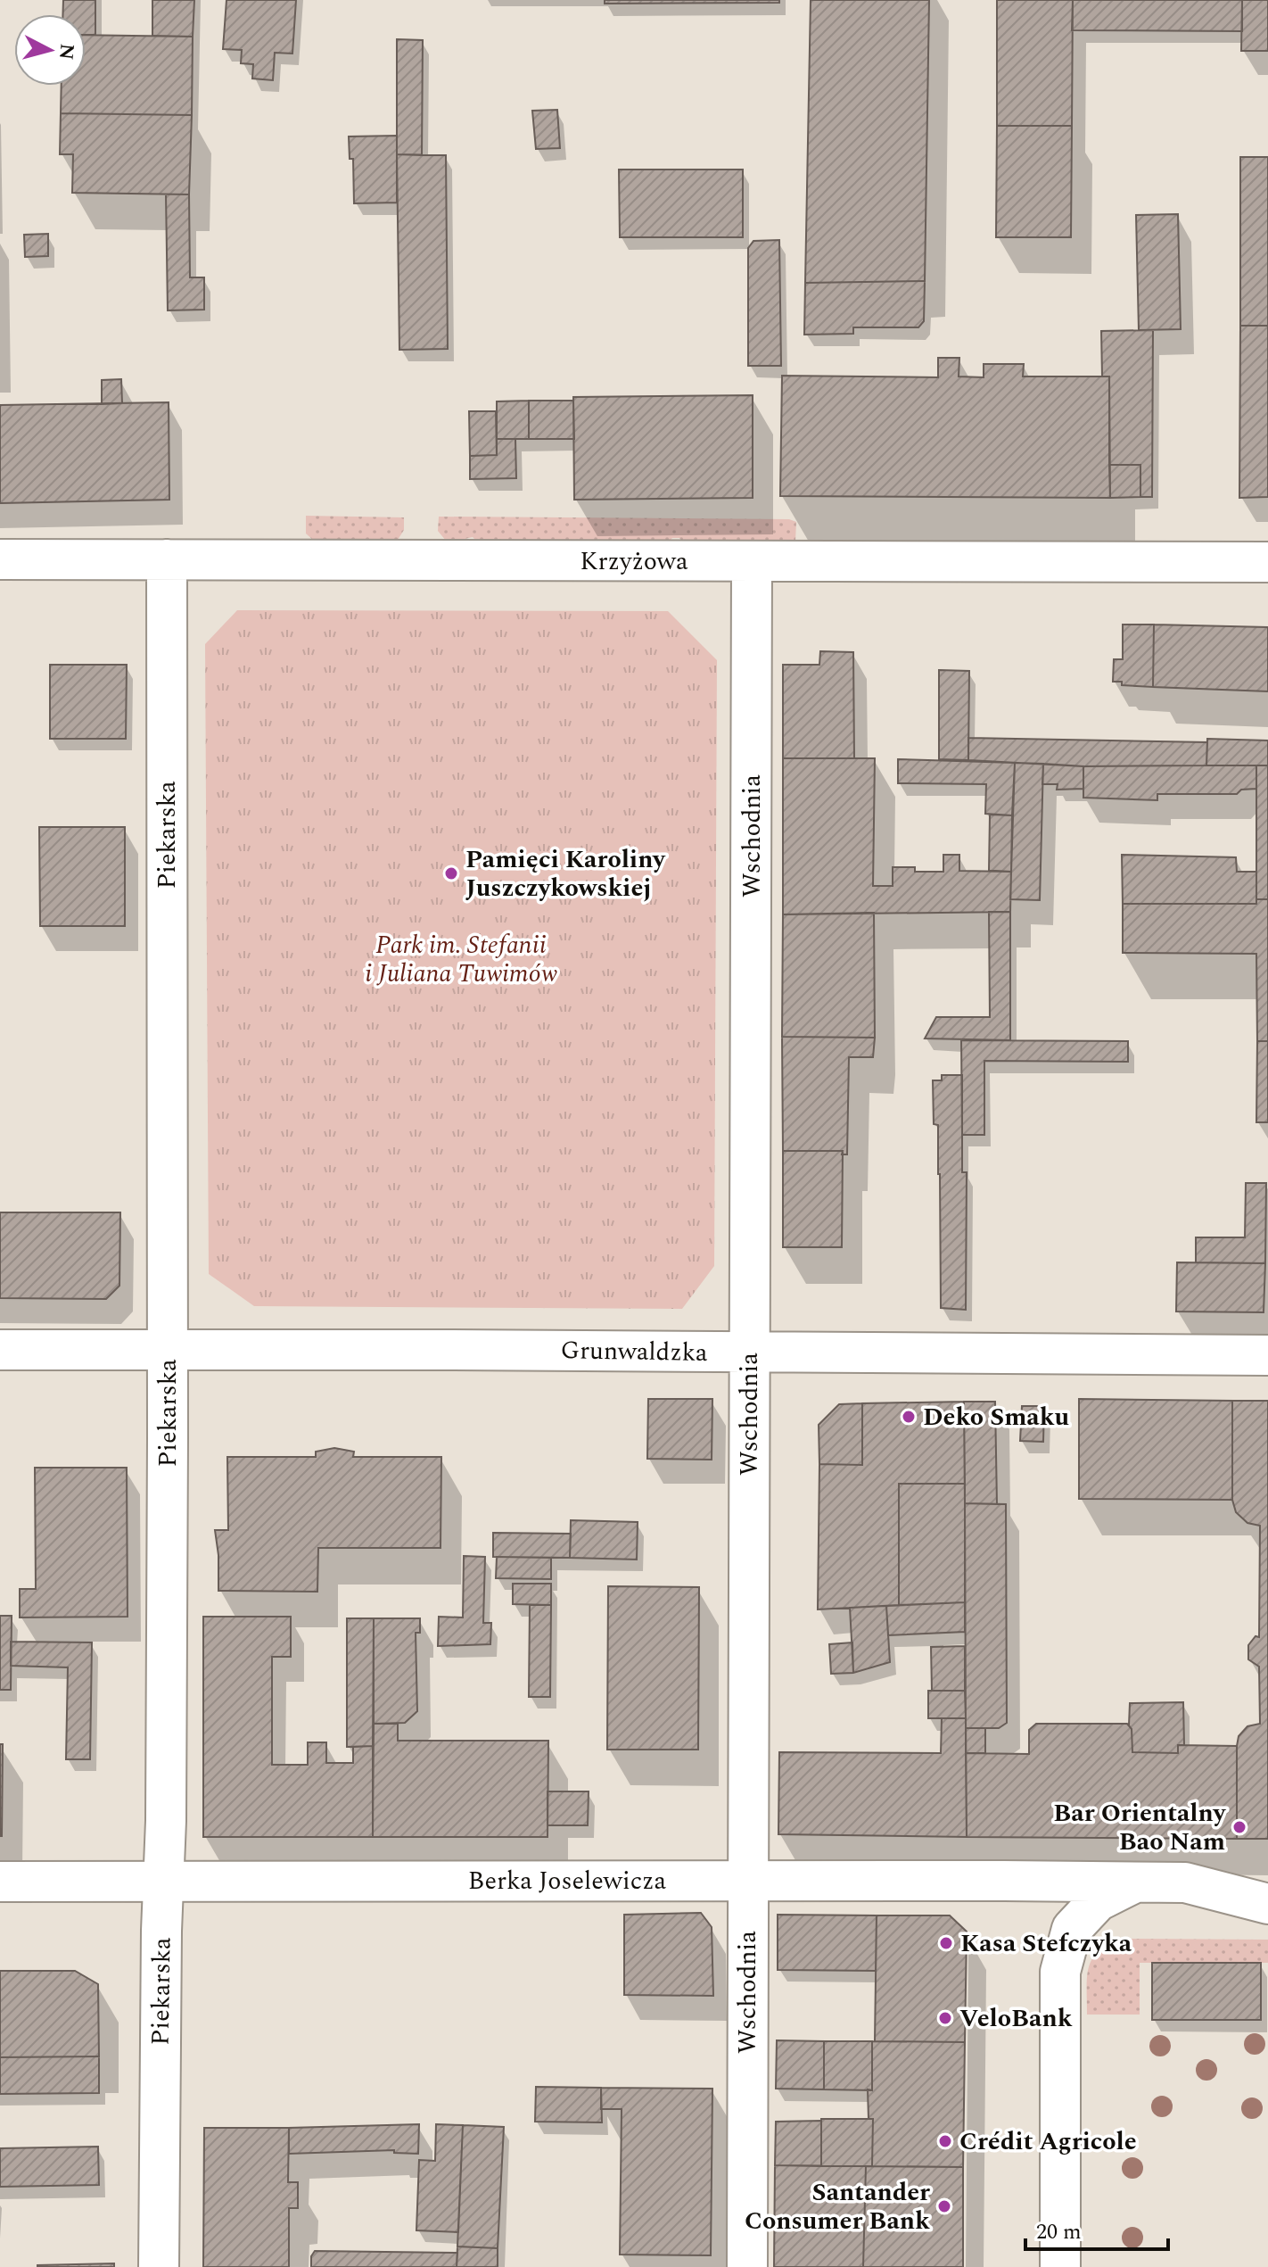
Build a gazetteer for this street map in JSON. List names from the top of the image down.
{
  "streets": {
    "street": [
      "Krzyżowa",
      "Piekarska",
      "Wschodnia",
      "Grunwaldzka",
      "Berka Joselewicza"
    ]
  },
  "crossings": [
    ["Krzyżowa", "Piekarska"],
    ["Krzyżowa", "Wschodnia"],
    ["Piekarska", "Grunwaldzka"],
    ["Piekarska", "Berka Joselewicza"],
    ["Wschodnia", "Grunwaldzka"],
    ["Wschodnia", "Berka Joselewicza"]
  ],
  "parks": ["Park im. Stefanii i Juliana Tuwimów"],
  "places": [
    "Pamięci Karoliny Juszczykowskiej",
    "Deko Smaku",
    "Bar Orientalny Bao Nam",
    "Kasa Stefczyka",
    "VeloBank",
    "Crédit Agricole",
    "Santander Consumer Bank"
  ],
  "scale_bar": "20 m",
  "north": "right"
}
